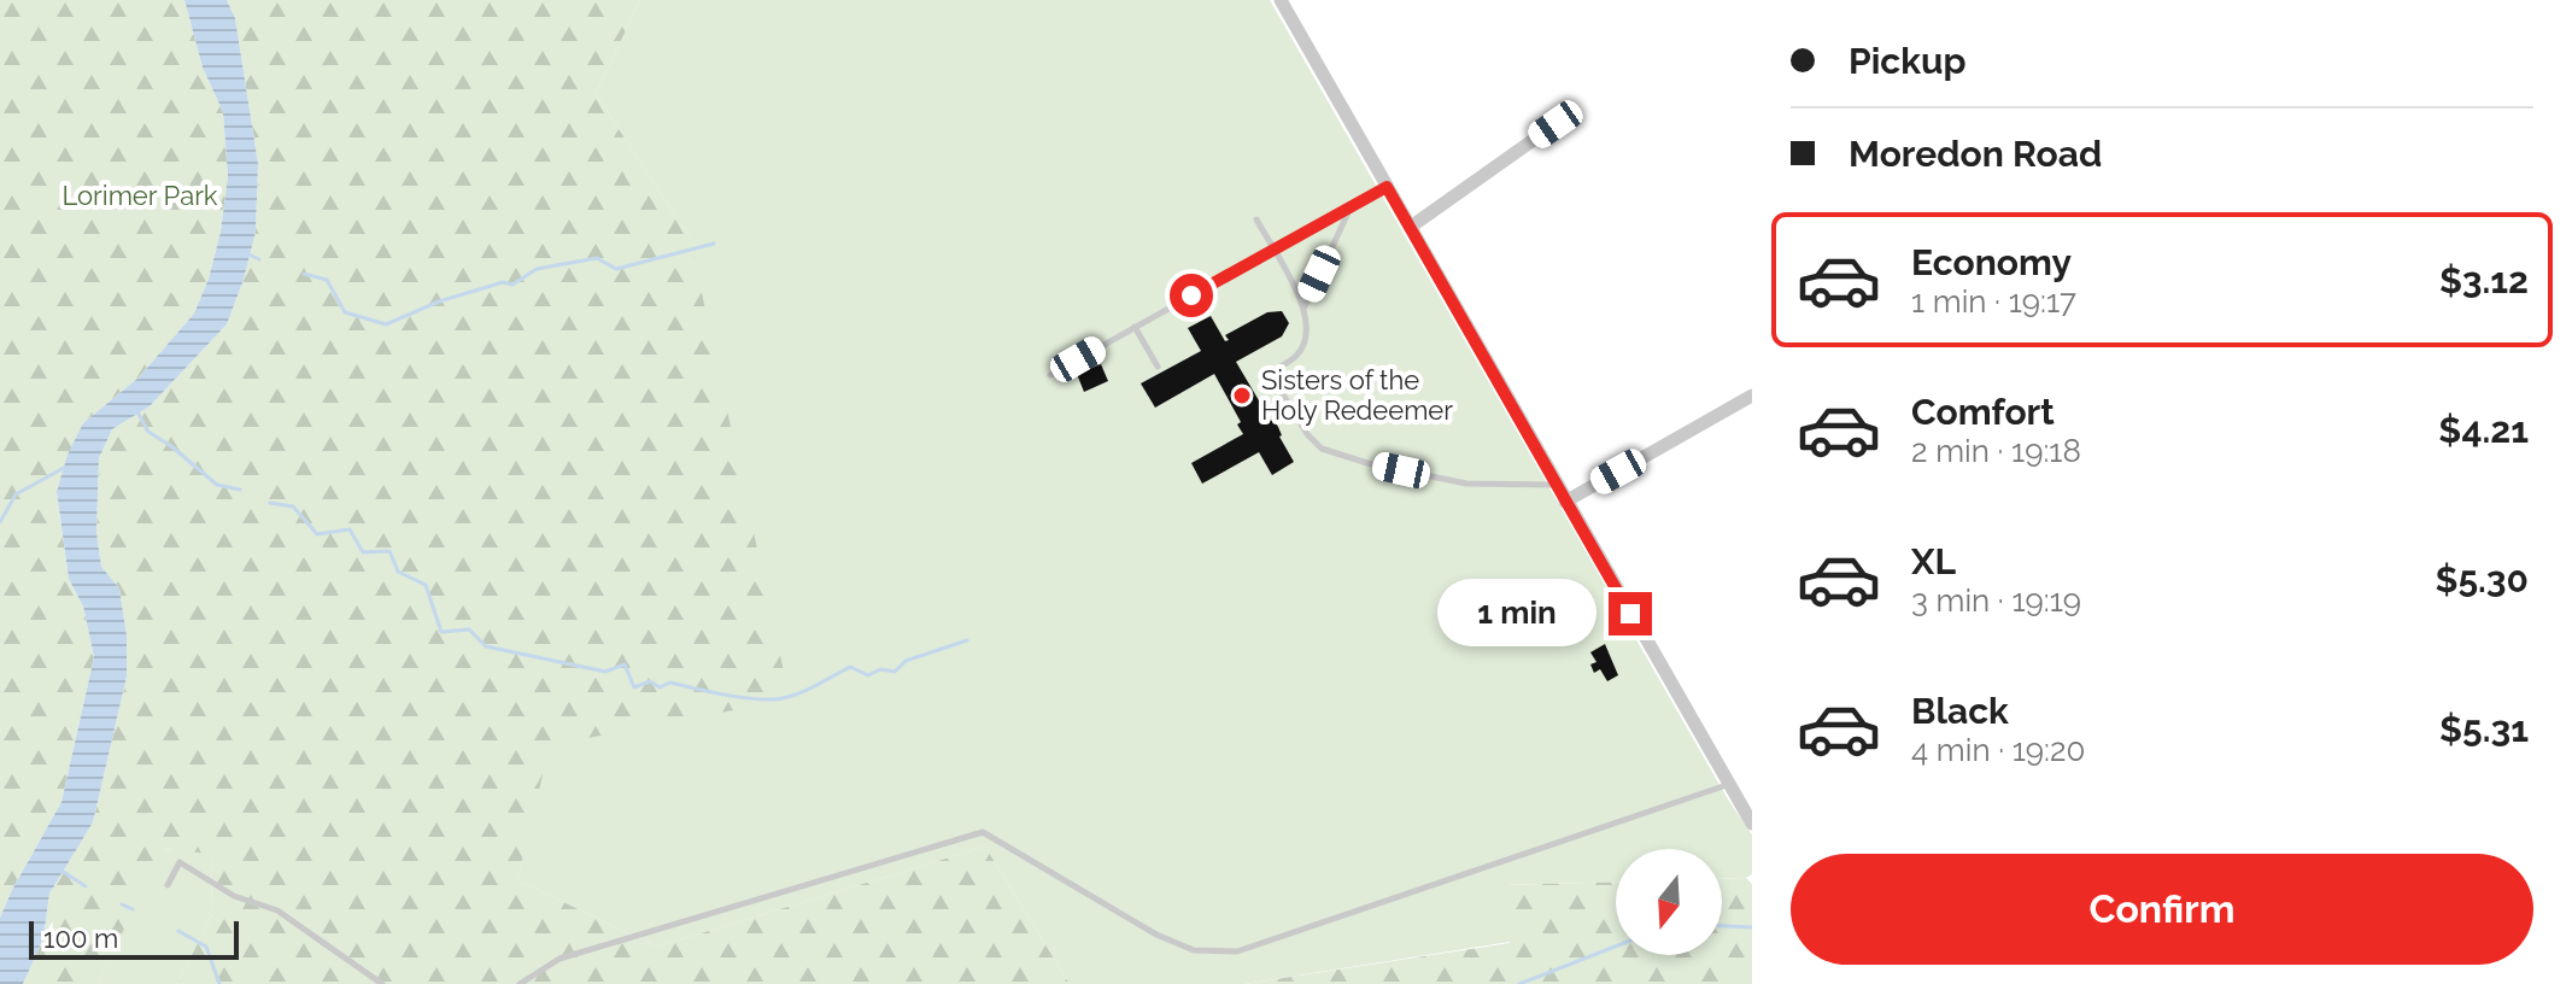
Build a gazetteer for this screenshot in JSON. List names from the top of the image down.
{
  "parks": ["Lorimer Park"],
  "places": ["Sisters of the Holy Redeemer"],
  "scale_bar": "100 m",
  "north": "bottom",
  "page": {
    "banner": ["Pickup", "Moredon Road"],
    "list": [
      {
        "name": "Economy",
        "note": "1 min · 19:17",
        "value": "$3.12"
      },
      {
        "name": "Comfort",
        "note": "2 min · 19:18",
        "value": "$4.21"
      },
      {
        "name": "XL",
        "note": "3 min · 19:19",
        "value": "$5.30"
      },
      {
        "name": "Black",
        "note": "4 min · 19:20",
        "value": "$5.31"
      }
    ],
    "bubble": "1 min",
    "buttons": "Confirm",
    "scale": "100 m"
  }
}
